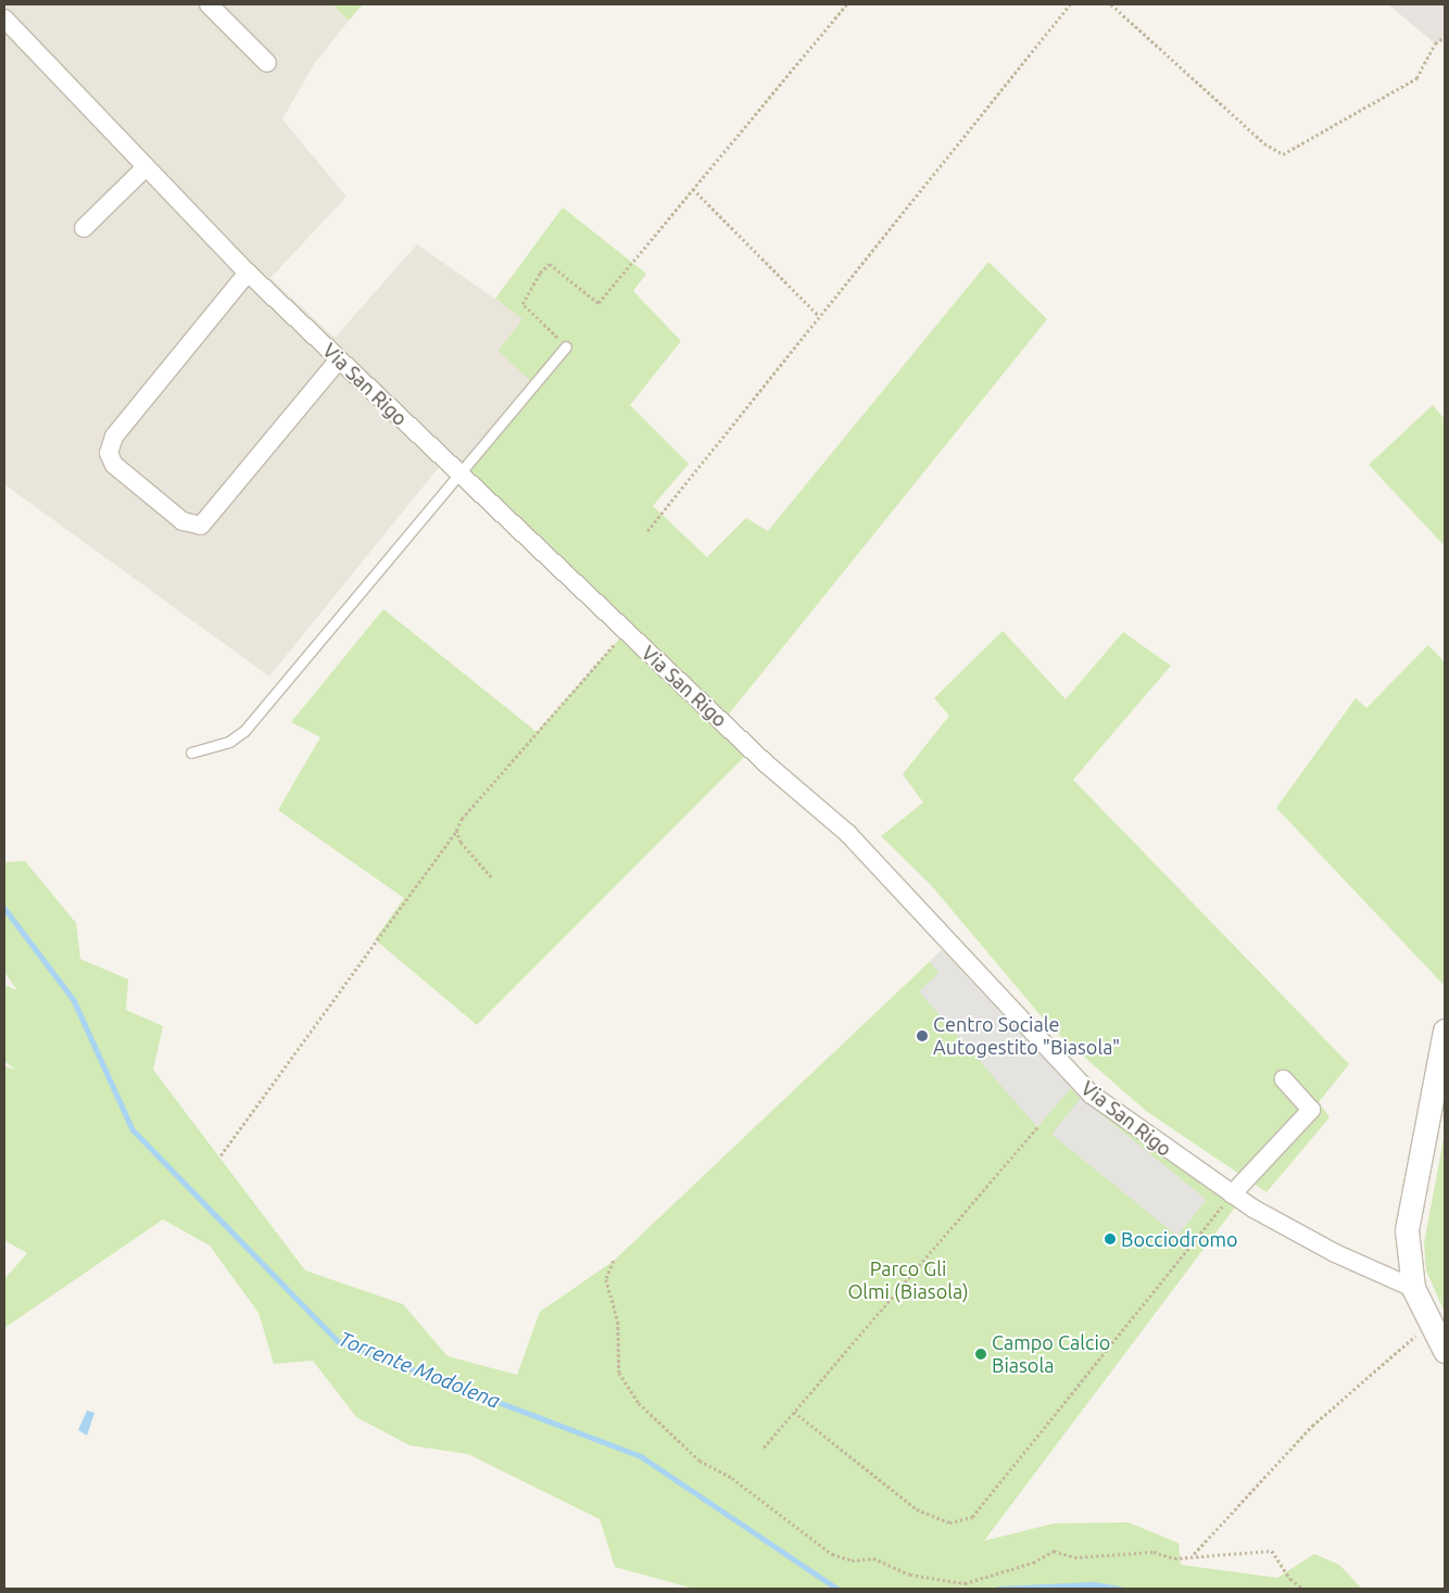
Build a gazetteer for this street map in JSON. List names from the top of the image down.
{
  "streets": {
    "street": ["Via San Rigo"]
  },
  "water": ["Torrente Modolena"],
  "parks": ["Parco Gli Olmi (Biasola)"],
  "places": ["Centro Sociale Autogestito \"Biasola\"", "Bocciodromo", "Campo Calcio Biasola"]
}
